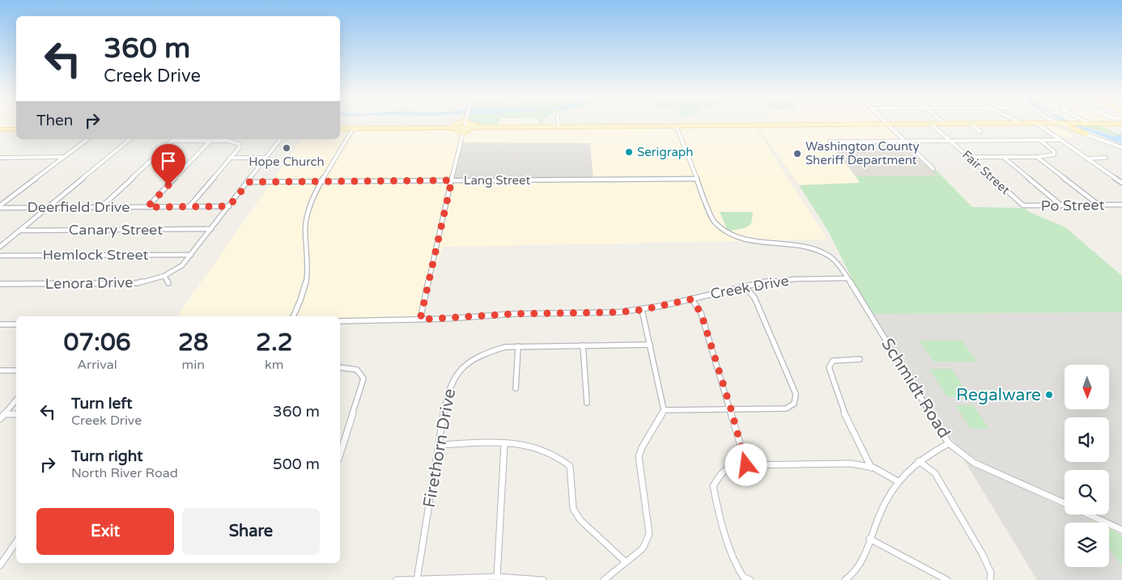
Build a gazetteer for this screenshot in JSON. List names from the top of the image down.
{
  "streets": {
    "street": [
      "Fair Street",
      "Lang Street",
      "Po Street",
      "Deerfield Drive",
      "Canary Street",
      "Hemlock Street",
      "Lenora Drive",
      "Creek Drive",
      "Schmidt Road",
      "Firethorn Drive"
    ]
  },
  "crossings": [
    ["Fair Street", "Po Street"],
    ["Lang Street", "Lenora Drive"],
    ["Lang Street", "Schmidt Road"],
    ["Deerfield Drive", "Lenora Drive"],
    ["Canary Street", "Lenora Drive"],
    ["Hemlock Street", "Lenora Drive"],
    ["Creek Drive", "Schmidt Road"]
  ],
  "places": [
    "Hope Church",
    "Serigraph",
    "Washington County Sheriff Department",
    "Regalware"
  ],
  "north": "bottom",
  "page": {
    "turn": ["360 m", "Creek Drive"],
    "then": "Then",
    "eta": [
      "07:06",
      "Arrival",
      "28",
      "min",
      "2.2",
      "km"
    ],
    "list": [
      {
        "name": "Turn left",
        "note": "Creek Drive",
        "value": "360 m"
      },
      {
        "name": "Turn right",
        "note": "North River Road",
        "value": "500 m"
      }
    ],
    "buttons": ["Exit", "Share"]
  }
}
